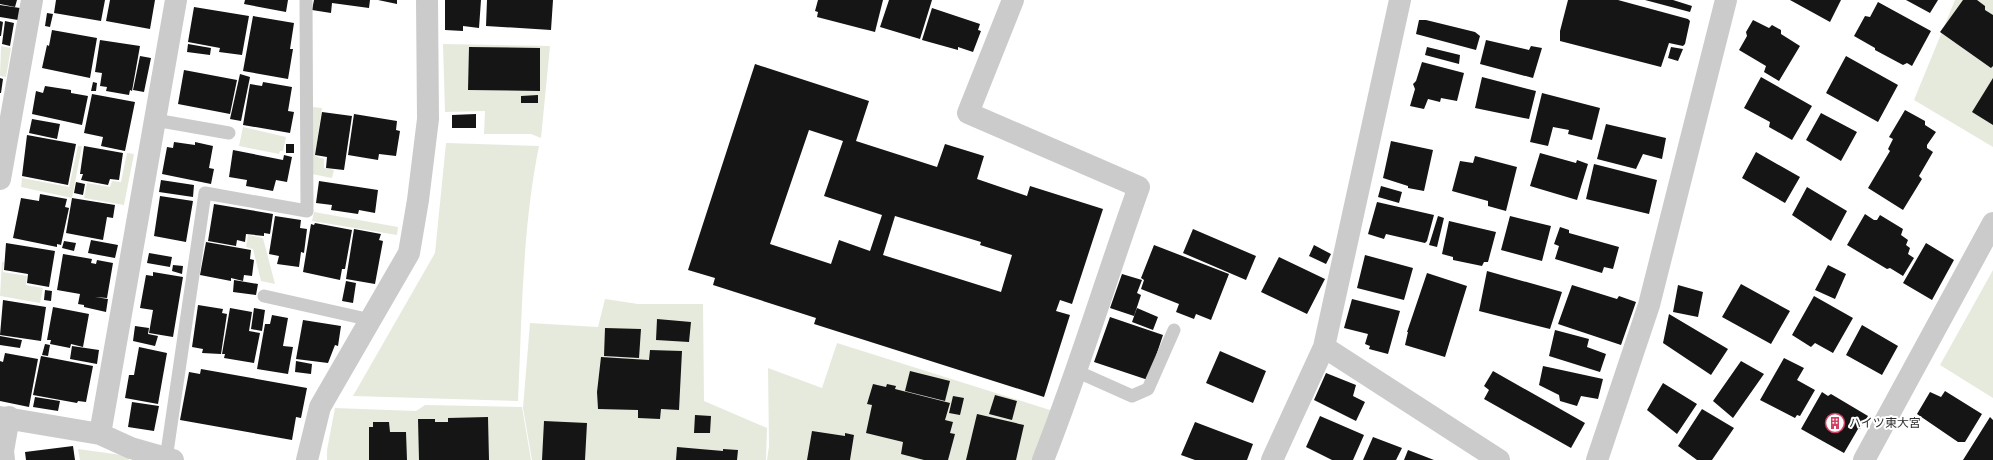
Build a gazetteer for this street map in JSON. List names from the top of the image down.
{
  "places": {
    "building": ["ハイツ東大宮"]
  }
}
